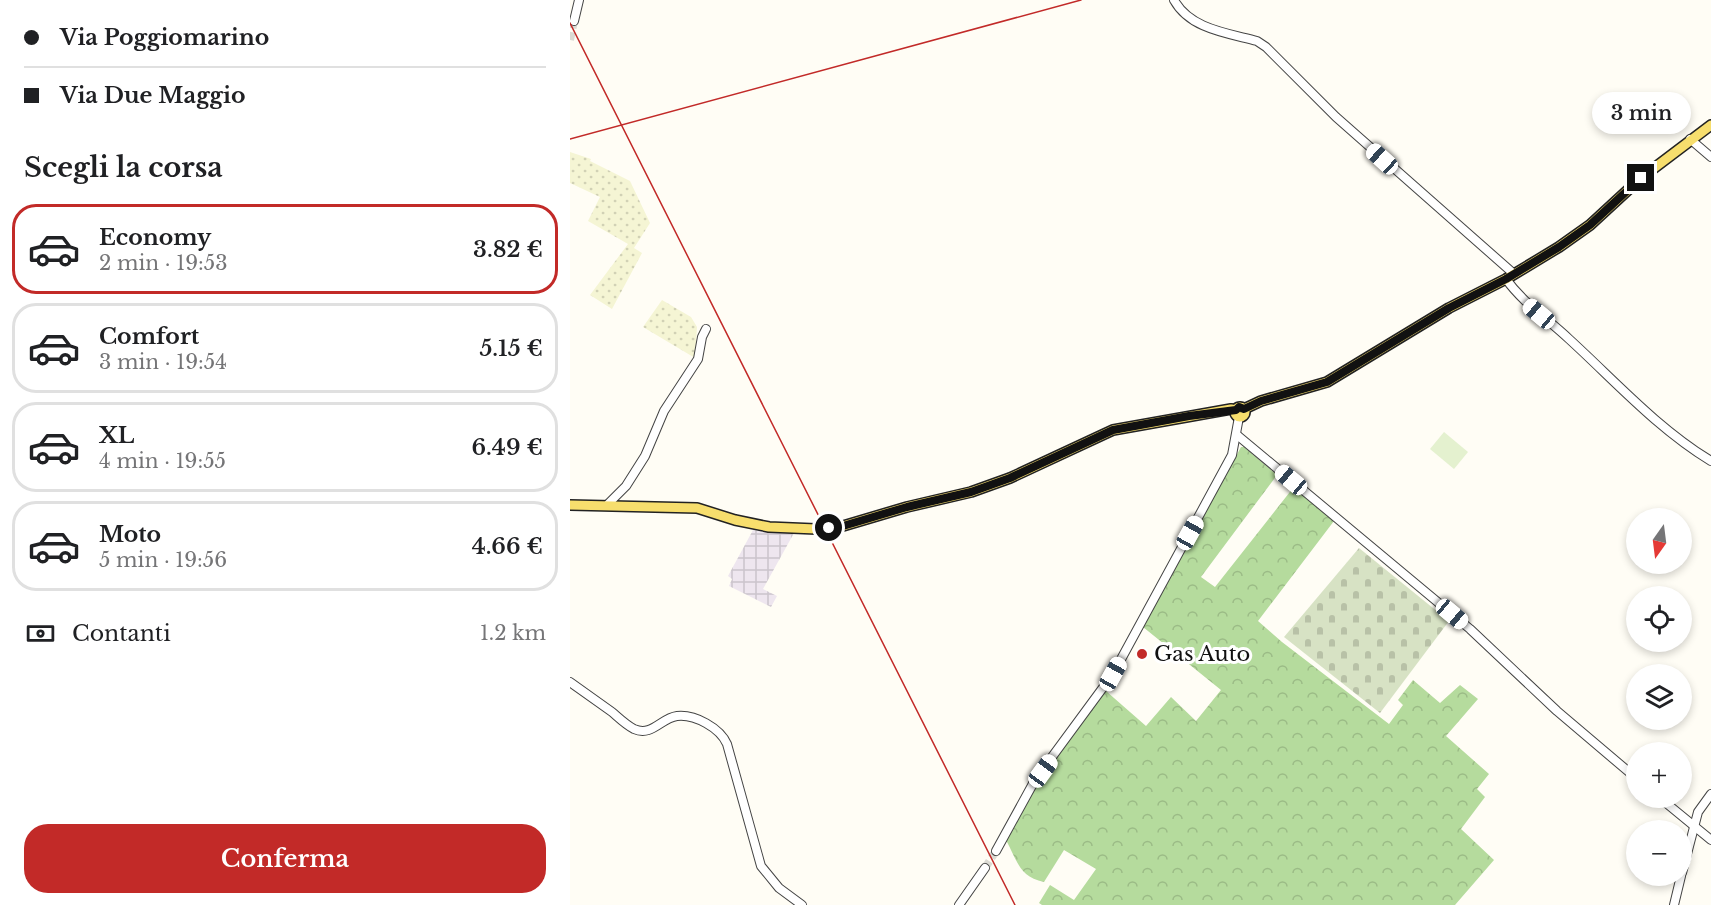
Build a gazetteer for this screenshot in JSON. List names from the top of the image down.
{
  "places": ["Gas Auto"],
  "north": "bottom",
  "page": {
    "banner": ["Via Poggiomarino", "Via Due Maggio"],
    "bubble": "3 min",
    "heading": "Scegli la corsa",
    "list": [
      {
        "name": "Economy",
        "note": "2 min · 19:53",
        "value": "3.82 €"
      },
      {
        "name": "Comfort",
        "note": "3 min · 19:54",
        "value": "5.15 €"
      },
      {
        "name": "XL",
        "note": "4 min · 19:55",
        "value": "6.49 €"
      },
      {
        "name": "Moto",
        "note": "5 min · 19:56",
        "value": "4.66 €"
      }
    ],
    "map_buttons": ["+", "−"],
    "pay": ["Contanti", "1.2 km"],
    "buttons": "Conferma"
  }
}
